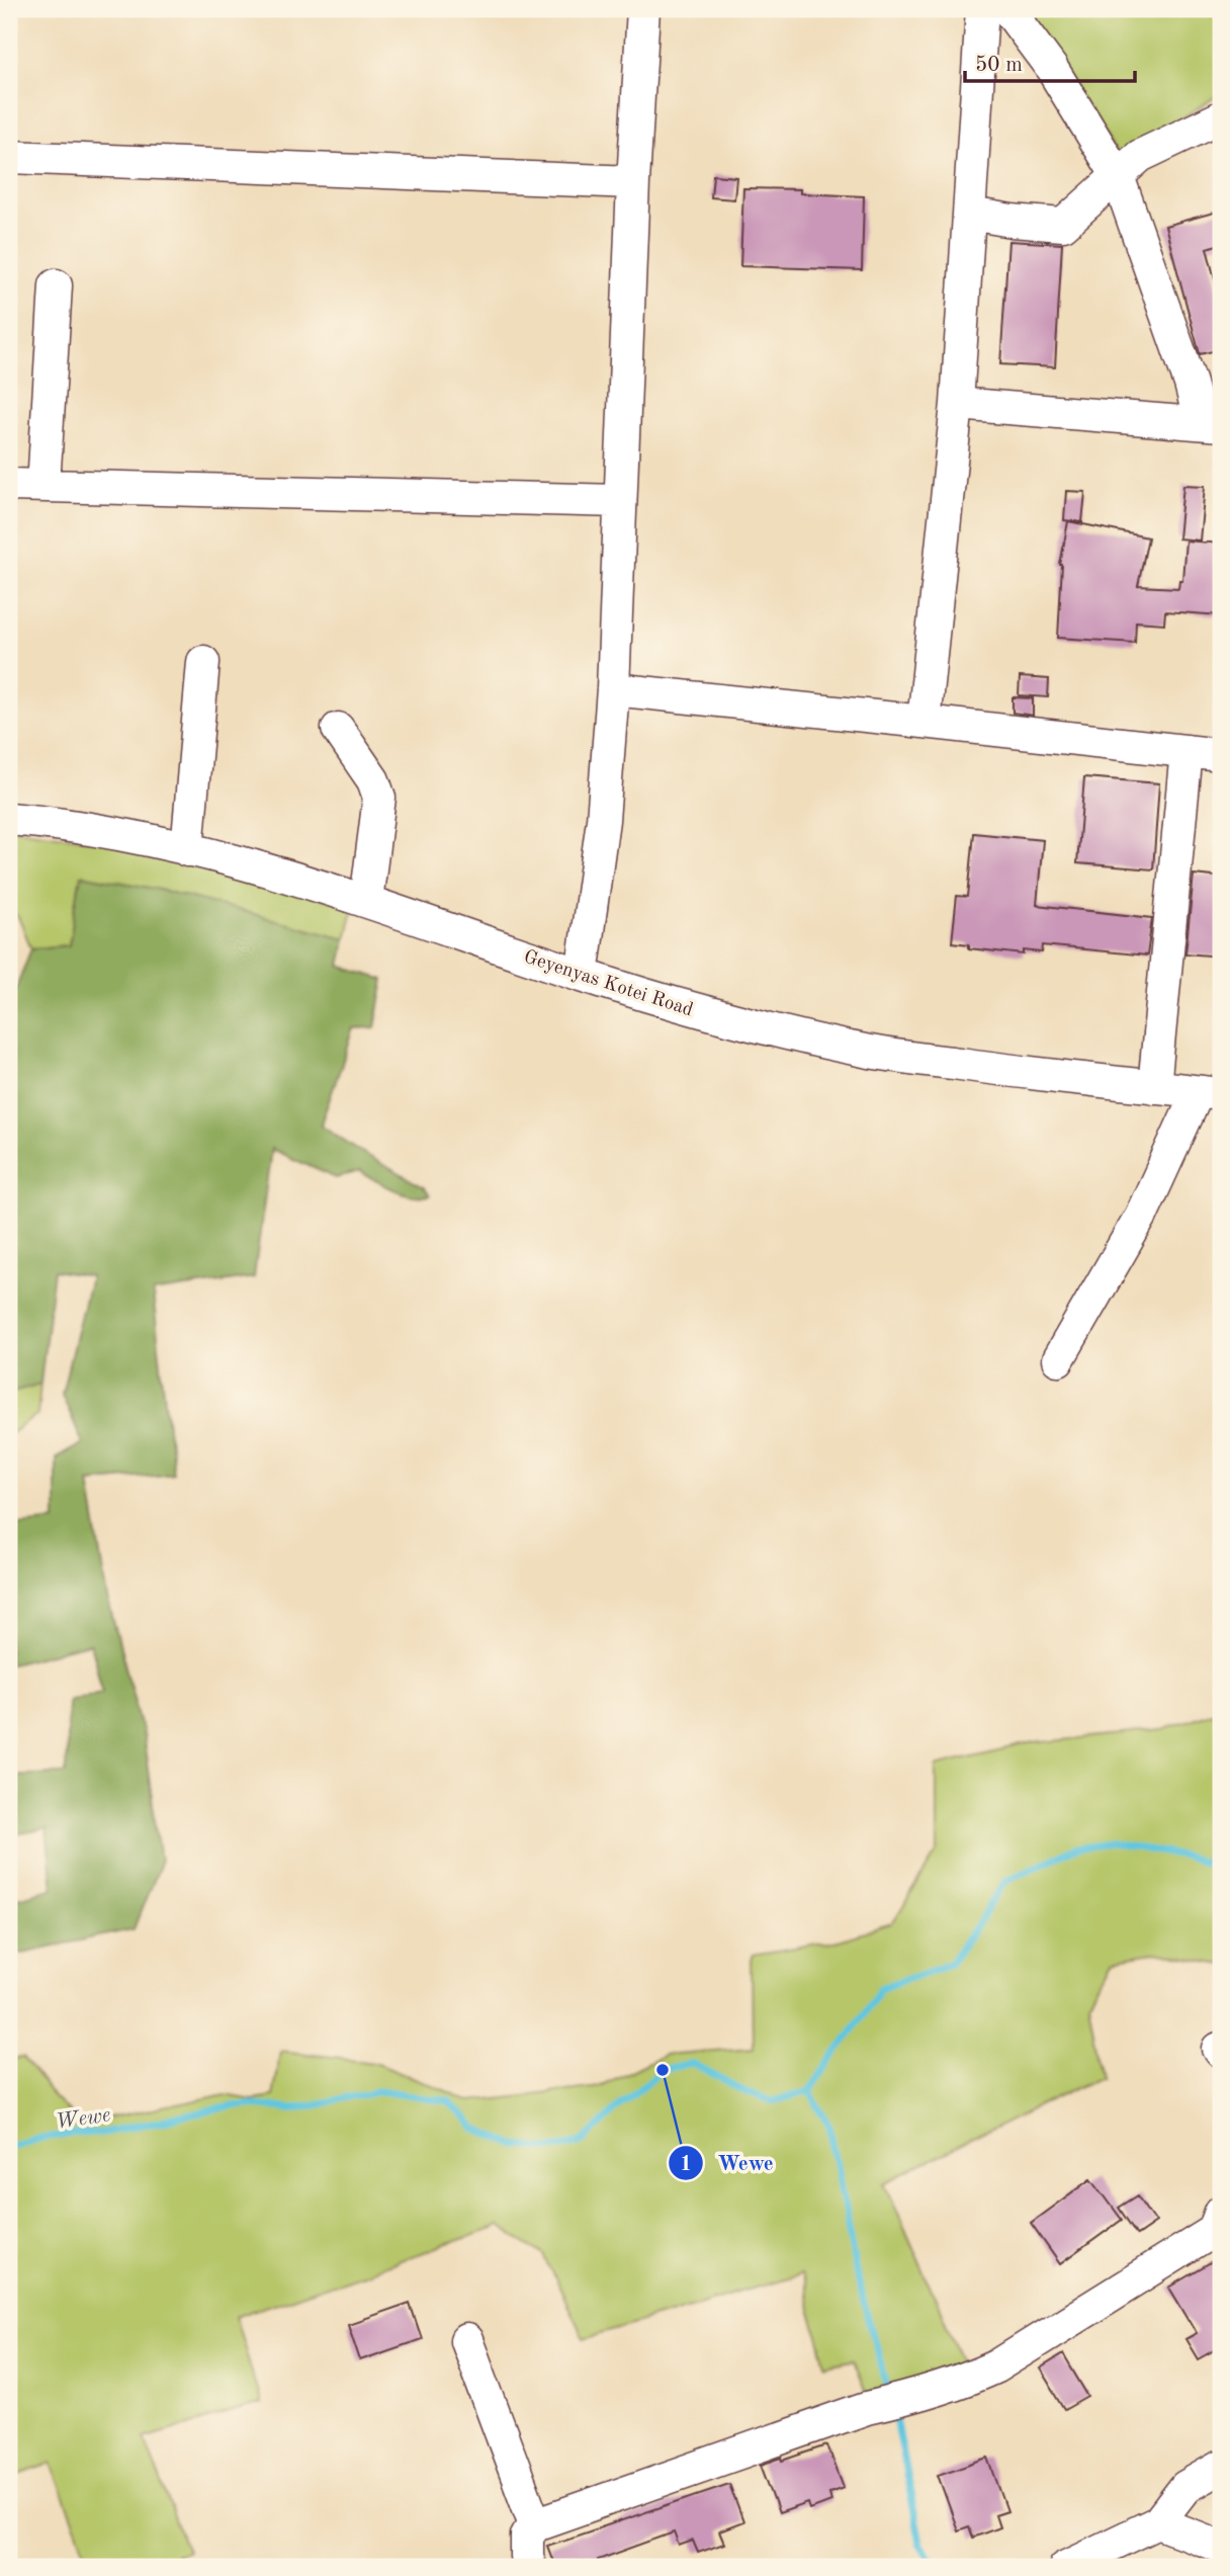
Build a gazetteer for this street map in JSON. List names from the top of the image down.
{
  "streets": {
    "street": ["Geyenyas Kotei Road"]
  },
  "water": ["Wewe"],
  "places": ["Wewe"],
  "scale_bar": "50 m"
}
